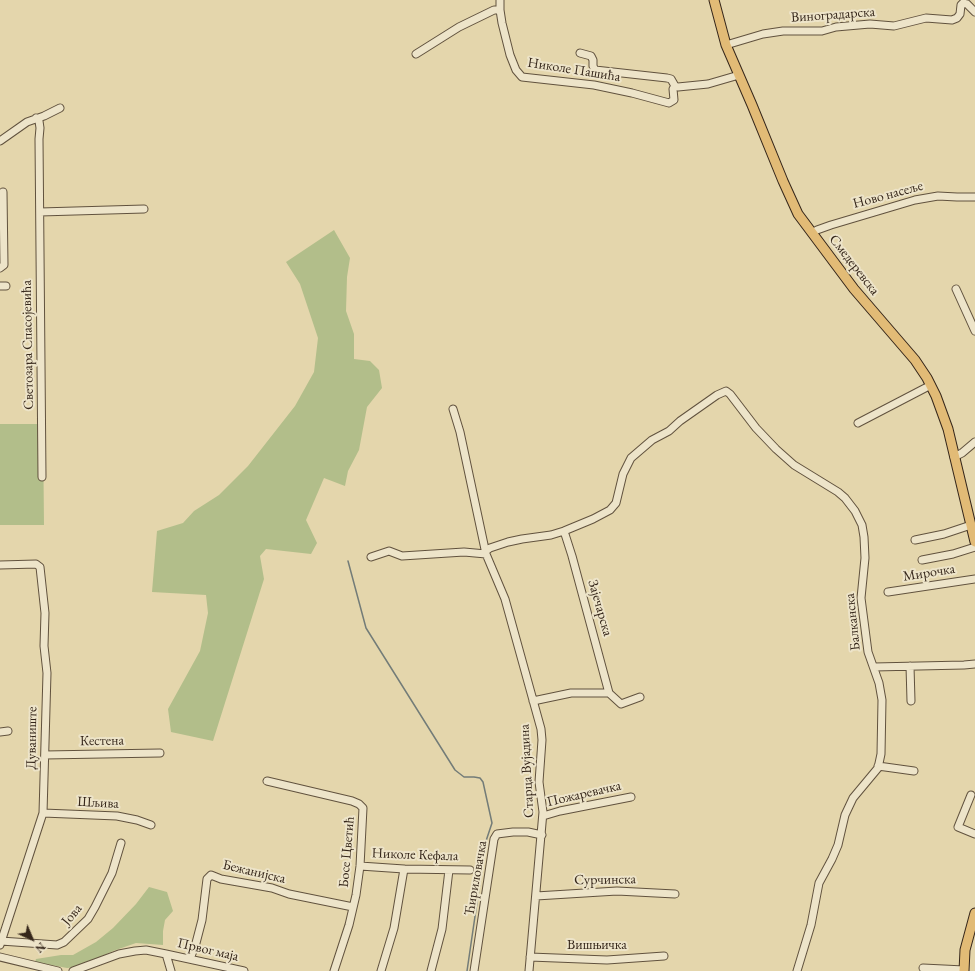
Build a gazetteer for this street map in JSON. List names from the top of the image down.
{
  "streets": {
    "main road": ["Смедеревска"],
    "street": [
      "Виноградарска",
      "Николе Пашића",
      "Ново насеље",
      "Светозара Спасојевића",
      "Мирочка",
      "Зајечарска",
      "Балканска",
      "Дуваниште",
      "Кестена",
      "Старца Вујадина",
      "Пожаревачка",
      "Шљива",
      "Босе Цветић",
      "Николе Кефала",
      "Бежанијска",
      "Ћириловачка",
      "Сурчинска",
      "Јова",
      "Вишњичка",
      "Првог маја"
    ]
  },
  "crossings": [
    ["Виноградарска", "Смедеревска"],
    ["Ново насеље", "Смедеревска"],
    ["Зајечарска", "Балканска"],
    ["Дуваниште", "Кестена"],
    ["Дуваниште", "Шљива"],
    ["Дуваниште", "Јова"],
    ["Старца Вујадина", "Пожаревачка"],
    ["Старца Вујадина", "Ћириловачка"],
    ["Старца Вујадина", "Сурчинска"],
    ["Старца Вујадина", "Вишњичка"],
    ["Босе Цветић", "Николе Кефала"],
    ["Босе Цветић", "Бежанијска"],
    ["Бежанијска", "Првог маја"]
  ],
  "north": "bottom right"
}
